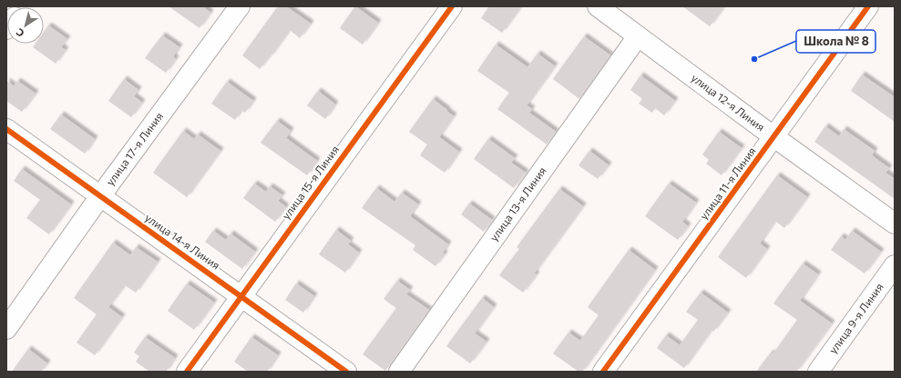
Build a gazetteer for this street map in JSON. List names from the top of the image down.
{
  "streets": {
    "street": [
      "улица 12-я Линия",
      "улица 17-я Линия",
      "улица 15-я Линия",
      "улица 11-я Линия",
      "улица 13-я Линия",
      "улица 14-я Линия",
      "улица 9-я Линия"
    ]
  },
  "crossings": [
    ["улица 12-я Линия", "улица 11-я Линия"],
    ["улица 12-я Линия", "улица 13-я Линия"],
    ["улица 17-я Линия", "улица 14-я Линия"],
    ["улица 15-я Линия", "улица 14-я Линия"]
  ],
  "places": ["Школа № 8"],
  "north": "bottom left"
}
